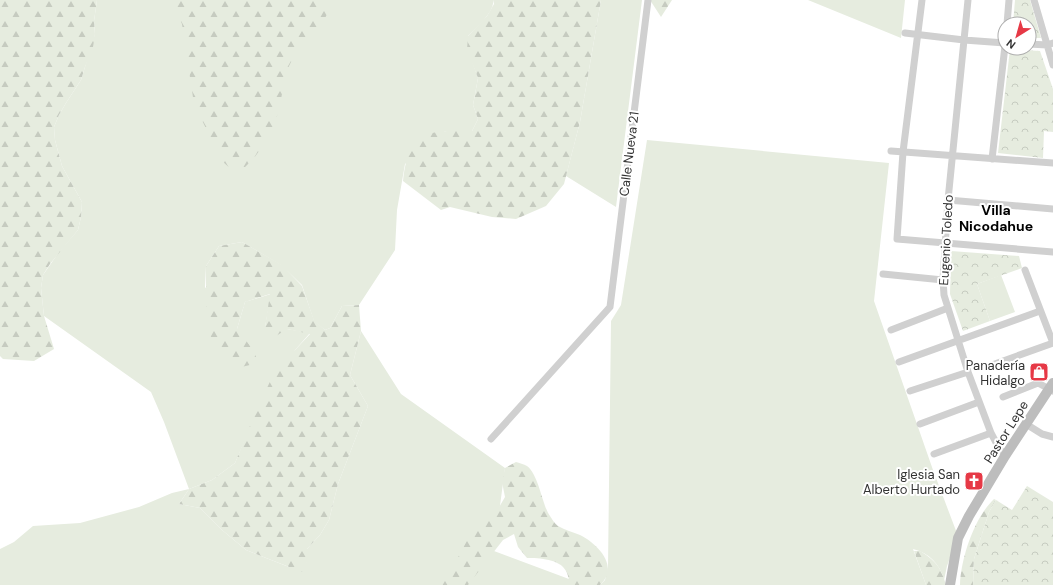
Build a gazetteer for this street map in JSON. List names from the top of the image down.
{
  "streets": {
    "street": ["Calle Nueva 21", "Eugenio Toledo", "Pastor Lepe"]
  },
  "crossings": [
    ["Eugenio Toledo", "Pastor Lepe"]
  ],
  "districts": ["Villa Nicodahue"],
  "places": {
    "shop": ["Panadería Hidalgo"],
    "church": ["Iglesia San Alberto Hurtado"]
  },
  "north": "bottom left"
}
